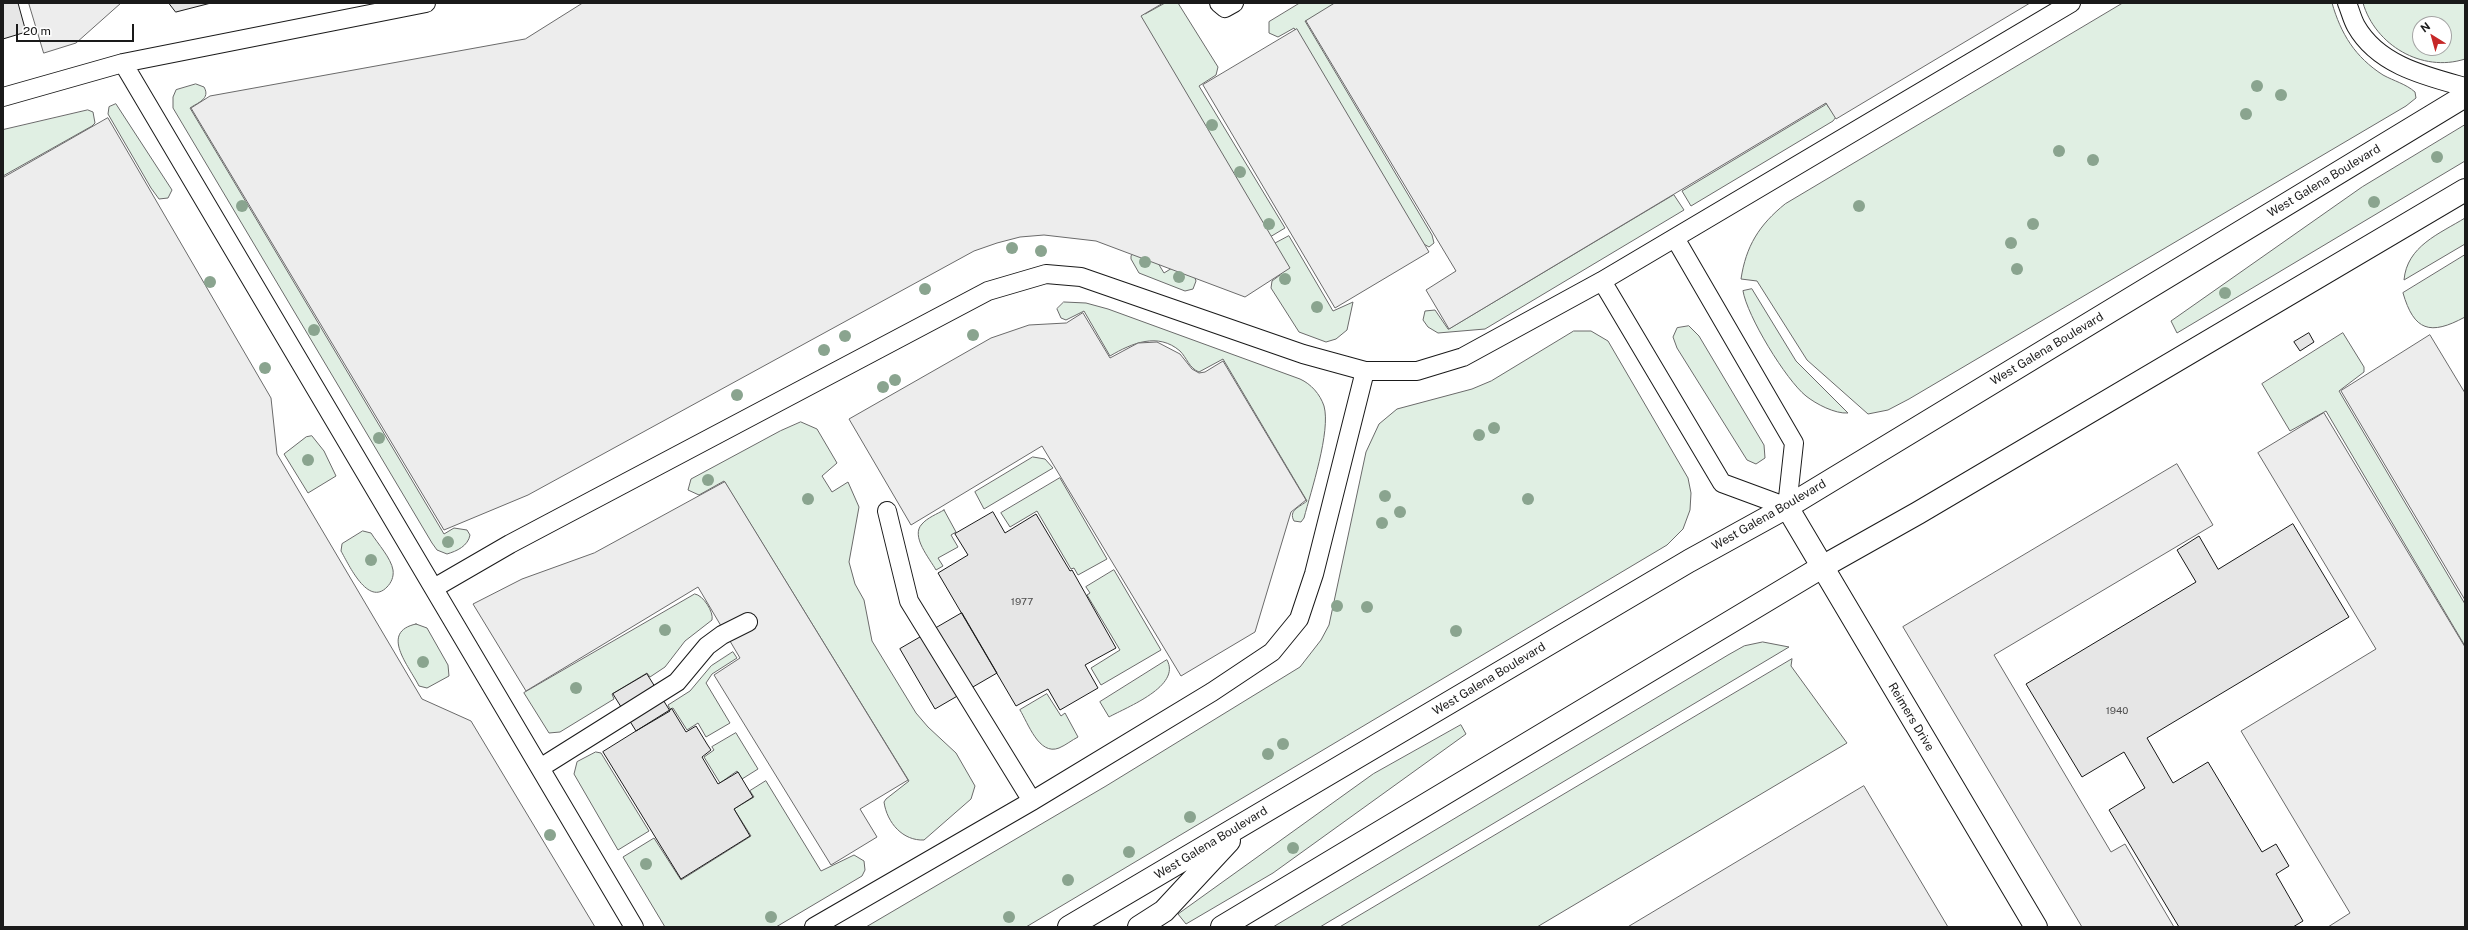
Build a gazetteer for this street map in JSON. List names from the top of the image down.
{
  "streets": {
    "main road": ["West Galena Boulevard", "Reimers Drive"]
  },
  "crossings": [
    ["West Galena Boulevard", "Reimers Drive"]
  ],
  "house_numbers": ["1977", "1940"],
  "scale_bar": "20 m",
  "north": "top left"
}
